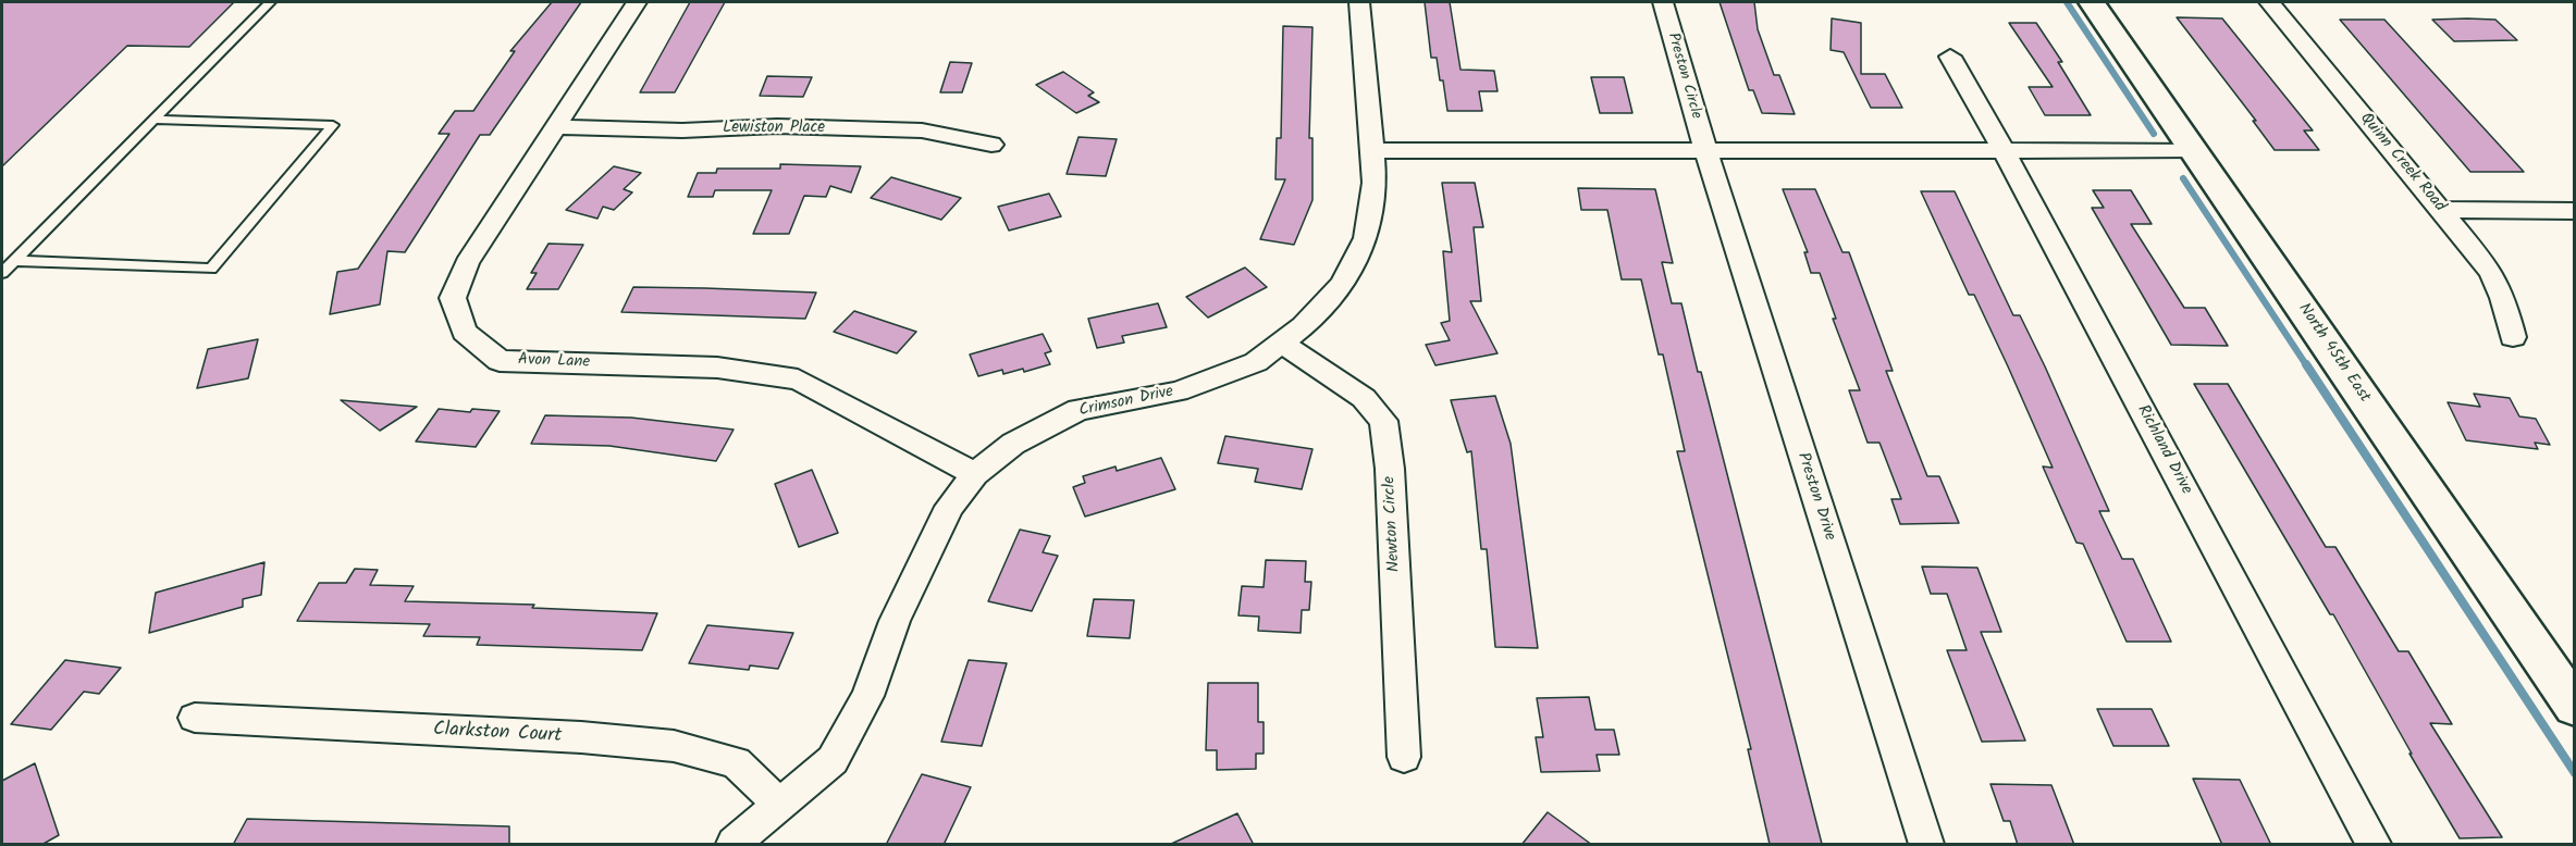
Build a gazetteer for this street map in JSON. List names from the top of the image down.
{
  "streets": {
    "main road": ["North 45th East"],
    "street": [
      "Preston Circle",
      "Lewiston Place",
      "Quinn Creek Road",
      "Avon Lane",
      "Crimson Drive",
      "Richland Drive",
      "Preston Drive",
      "Newton Circle",
      "Clarkston Court"
    ]
  },
  "crossings": [
    ["Preston Circle", "Preston Drive"],
    ["Lewiston Place", "Avon Lane"],
    ["Avon Lane", "Crimson Drive"],
    ["Crimson Drive", "Newton Circle"],
    ["Crimson Drive", "Clarkston Court"]
  ]
}
